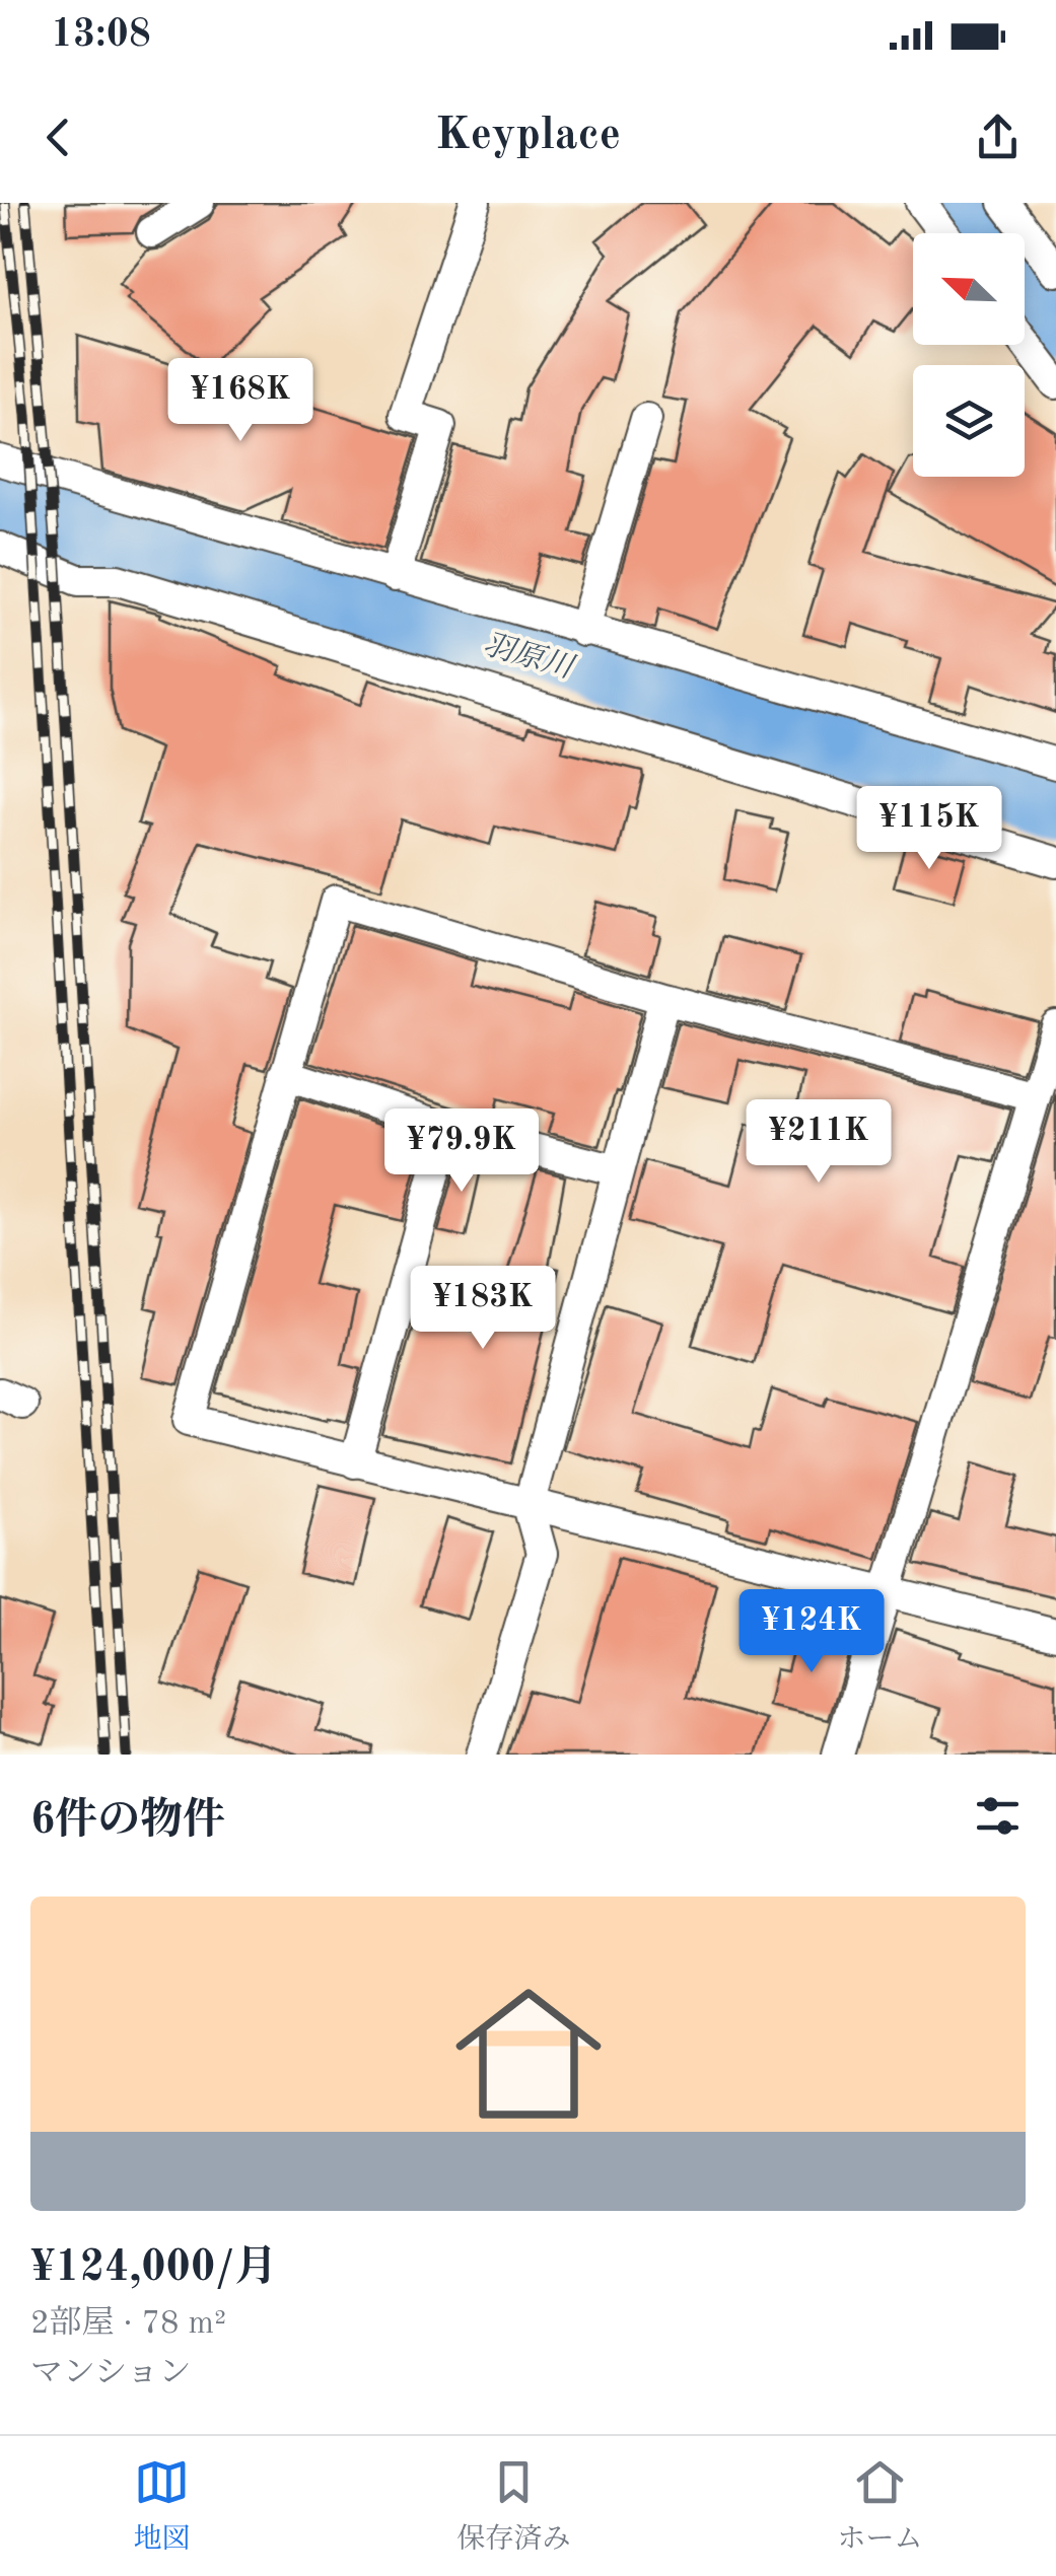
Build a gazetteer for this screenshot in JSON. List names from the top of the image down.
{
  "water": ["羽原川"],
  "north": "top left",
  "page": {
    "status": "13:08",
    "header": "Keyplace",
    "price": [
      "¥168K",
      "¥115K",
      "¥211K",
      "¥79.9K",
      "¥183K",
      "¥124K"
    ],
    "heading": "6件の物件",
    "list": [
      {
        "name": "¥124,000/月",
        "note": "2部屋 · 78 m² · マンション"
      }
    ],
    "tabs": ["地図", "保存済み", "ホーム"]
  }
}
